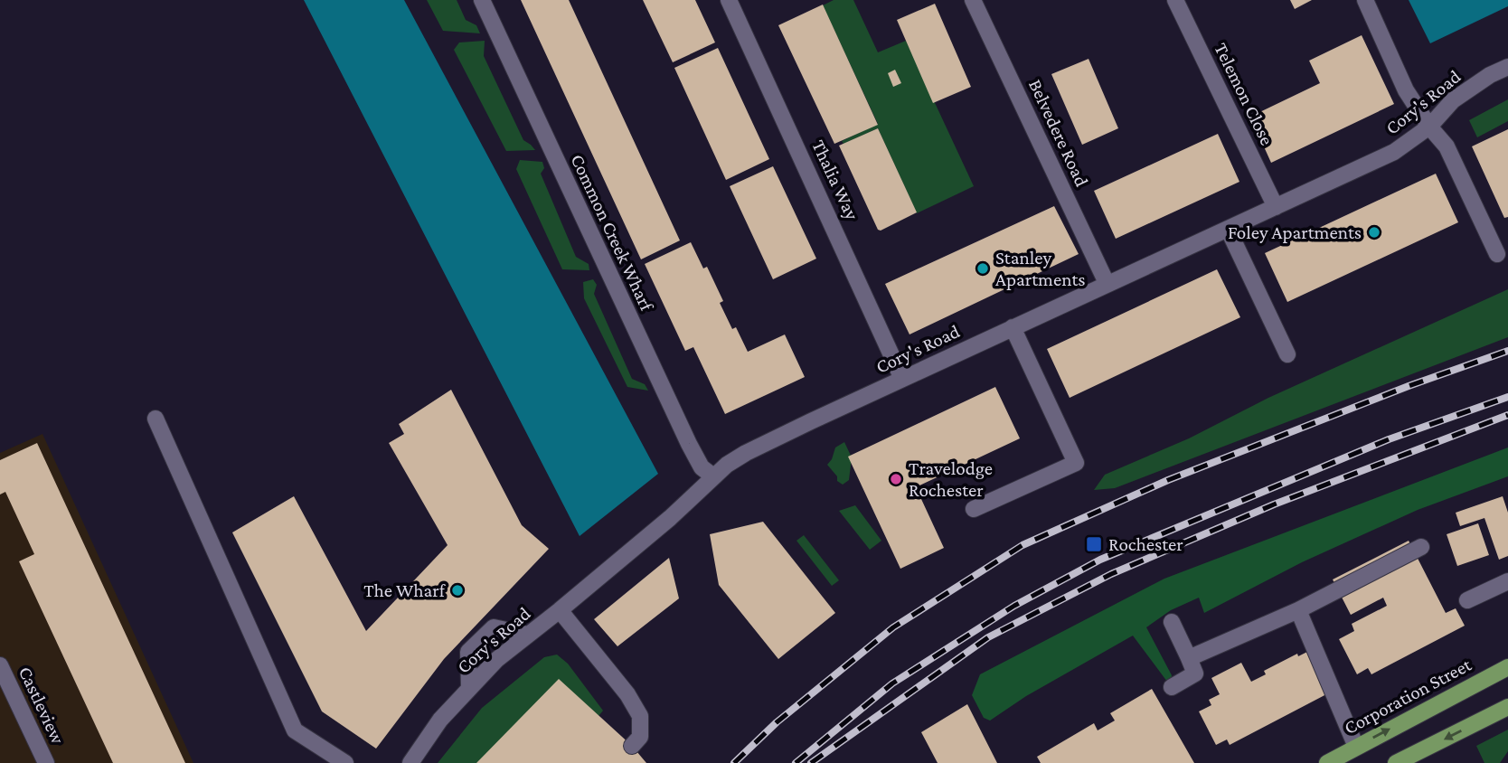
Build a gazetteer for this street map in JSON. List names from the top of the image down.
{
  "streets": {
    "main road": ["Corporation Street"],
    "street": [
      "Telemon Close",
      "Cory's Road",
      "Belvedere Road",
      "Thalia Way",
      "Common Creek Wharf",
      "Castleview"
    ]
  },
  "crossings": [
    ["Telemon Close", "Cory's Road"],
    ["Cory's Road", "Belvedere Road"],
    ["Cory's Road", "Thalia Way"],
    ["Cory's Road", "Common Creek Wharf"]
  ],
  "places": {
    "other": [
      "Foley Apartments",
      "Stanley Apartments",
      "Travelodge Rochester",
      "The Wharf"
    ],
    "transit": ["Rochester"]
  }
}
